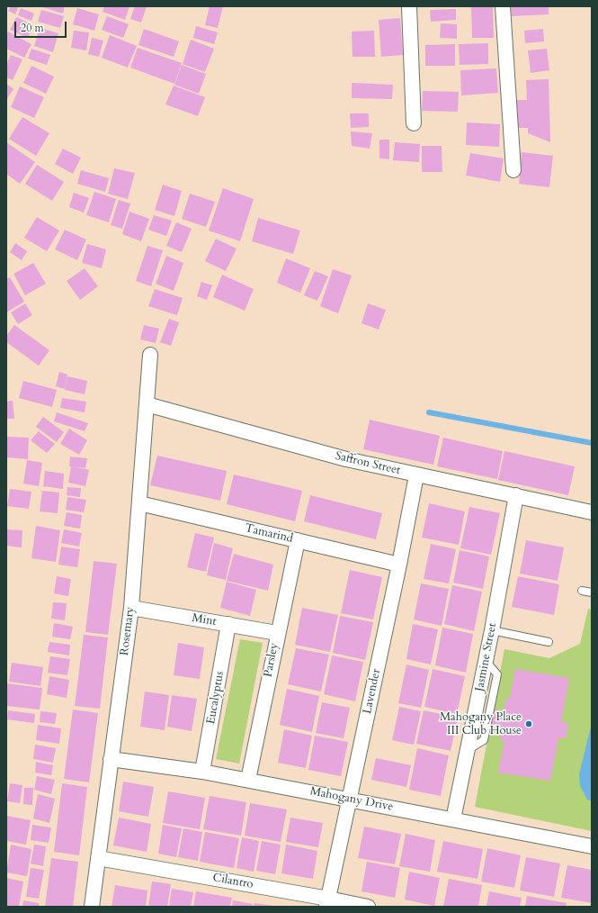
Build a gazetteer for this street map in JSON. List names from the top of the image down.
{
  "streets": {
    "street": [
      "Saffron Street",
      "Tamarind",
      "Mint",
      "Rosemary",
      "Jasmine Street",
      "Parsley",
      "Lavender",
      "Eucalyptus",
      "Mahogany Drive",
      "Cilantro"
    ]
  },
  "crossings": [
    ["Saffron Street", "Rosemary"],
    ["Saffron Street", "Jasmine Street"],
    ["Saffron Street", "Lavender"],
    ["Tamarind", "Rosemary"],
    ["Tamarind", "Parsley"],
    ["Tamarind", "Lavender"],
    ["Mint", "Rosemary"],
    ["Mint", "Parsley"],
    ["Mint", "Eucalyptus"],
    ["Rosemary", "Mahogany Drive"],
    ["Rosemary", "Cilantro"],
    ["Jasmine Street", "Mahogany Drive"],
    ["Parsley", "Mahogany Drive"],
    ["Lavender", "Mahogany Drive"],
    ["Lavender", "Cilantro"],
    ["Eucalyptus", "Mahogany Drive"]
  ],
  "places": ["Mahogany Place III Club House"],
  "scale_bar": "20 m"
}
